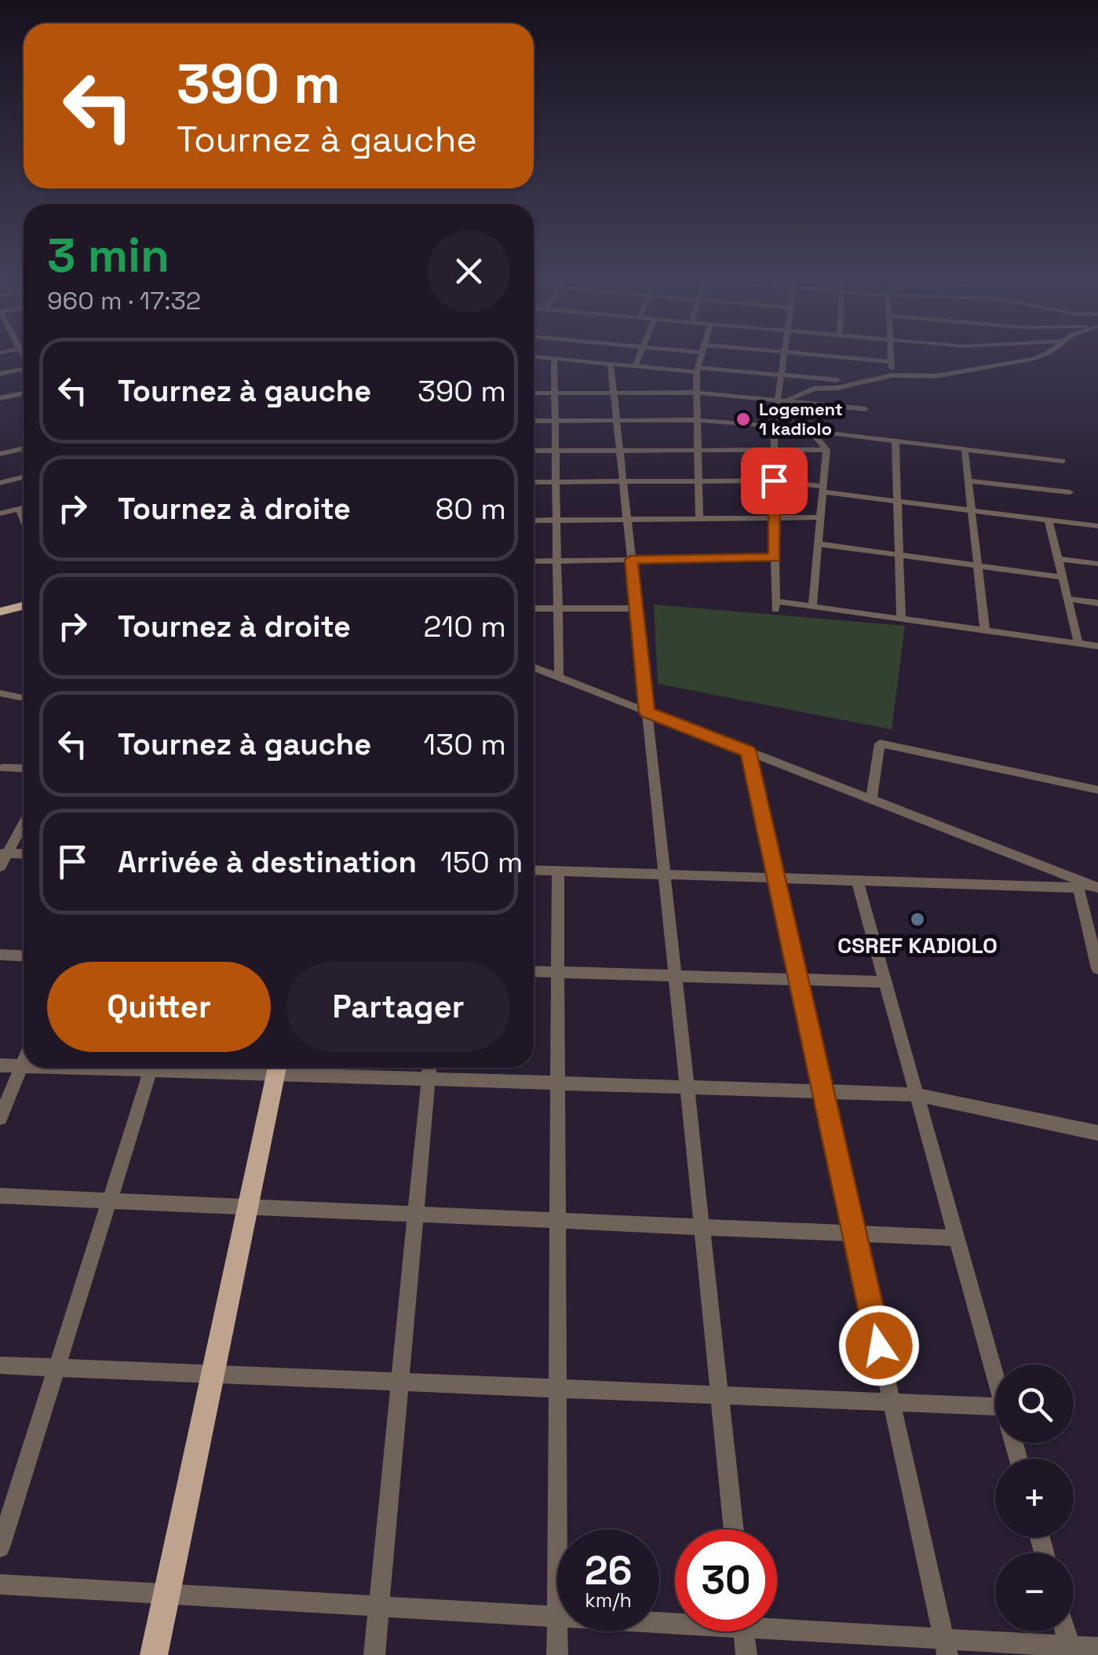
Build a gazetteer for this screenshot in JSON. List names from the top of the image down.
{
  "places": ["Logement 1 kadiolo", "CSREF KADIOLO"],
  "page": {
    "turn": ["390 m", "Tournez à gauche"],
    "heading": ["3 min", "960 m · 17:32"],
    "list": [
      {
        "name": "Tournez à gauche",
        "value": "390 m"
      },
      {
        "name": "Tournez à droite",
        "value": "80 m"
      },
      {
        "name": "Tournez à droite",
        "value": "210 m"
      },
      {
        "name": "Tournez à gauche",
        "value": "130 m"
      },
      {
        "name": "Arrivée à destination",
        "value": "150 m"
      }
    ],
    "buttons": ["Quitter", "Partager"],
    "map_buttons": ["+", "−"],
    "speed": "26 km/h",
    "limit": "30"
  }
}
